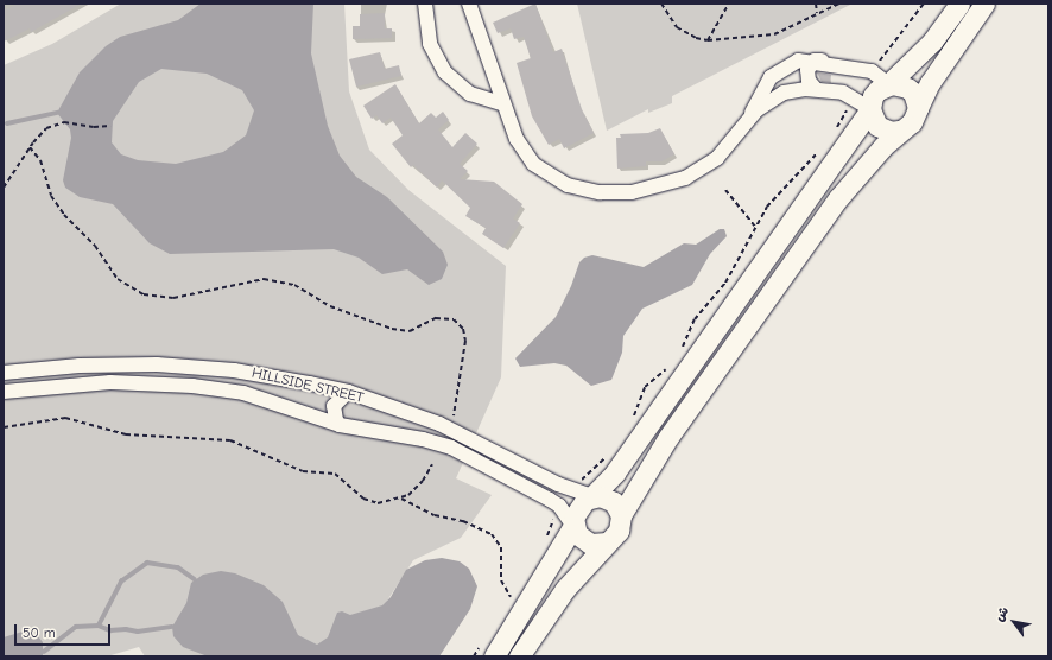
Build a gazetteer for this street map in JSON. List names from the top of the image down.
{
  "streets": {
    "street": ["HILLSIDE STREET"]
  },
  "scale_bar": "50 m",
  "north": "top left"
}
